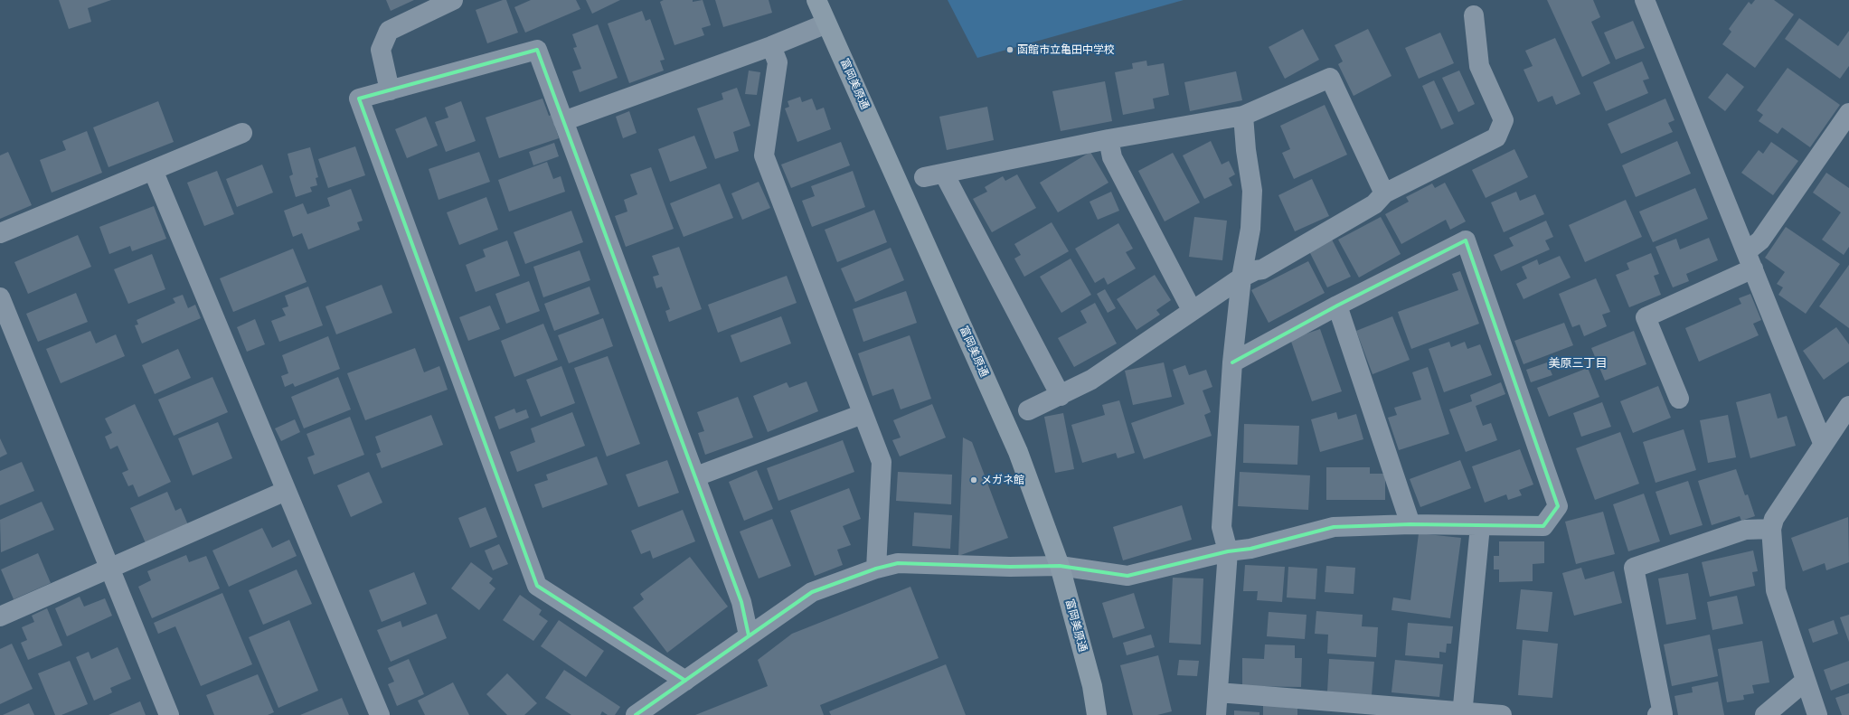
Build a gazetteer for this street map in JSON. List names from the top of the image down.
{
  "streets": {
    "street": ["富岡美原通"]
  },
  "districts": ["美原三丁目"],
  "places": ["函館市立亀田中学校", "メガネ館"]
}
